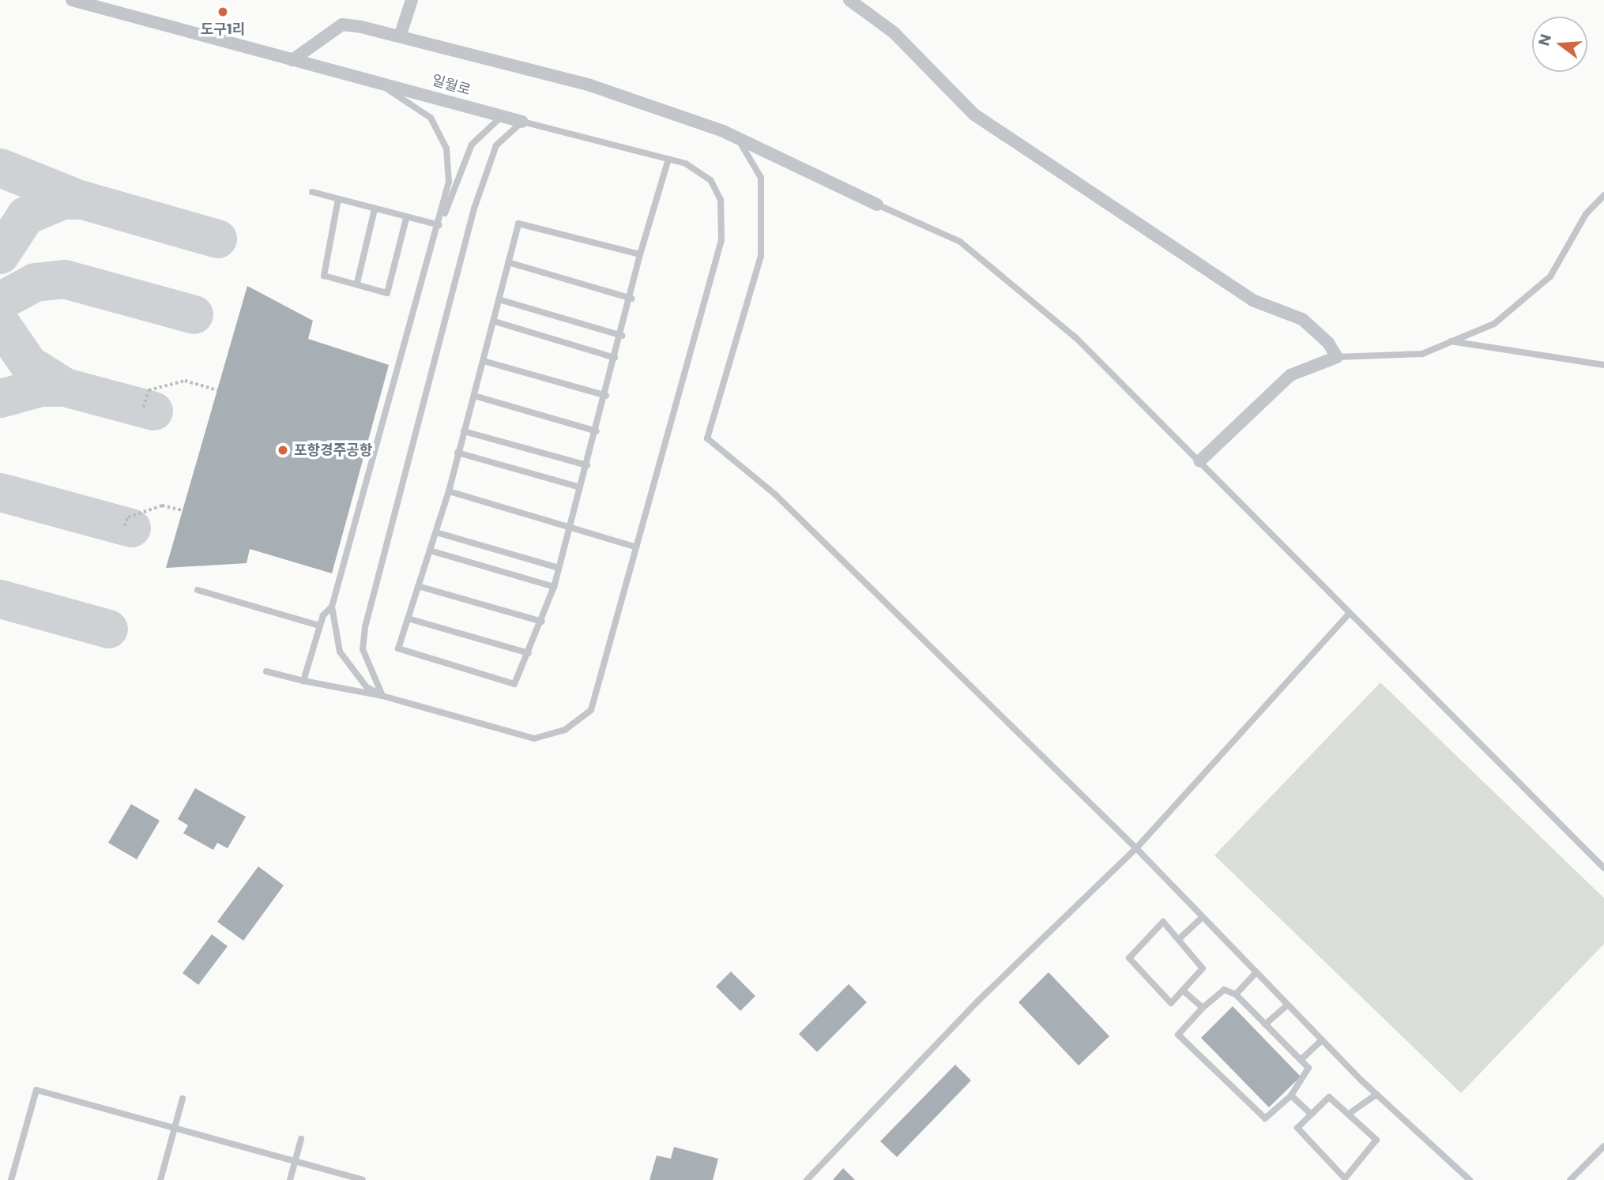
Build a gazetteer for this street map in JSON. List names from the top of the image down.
{
  "streets": {
    "street": ["일월로"]
  },
  "places": ["도구1리", "포항경주공항"],
  "north": "left"
}
